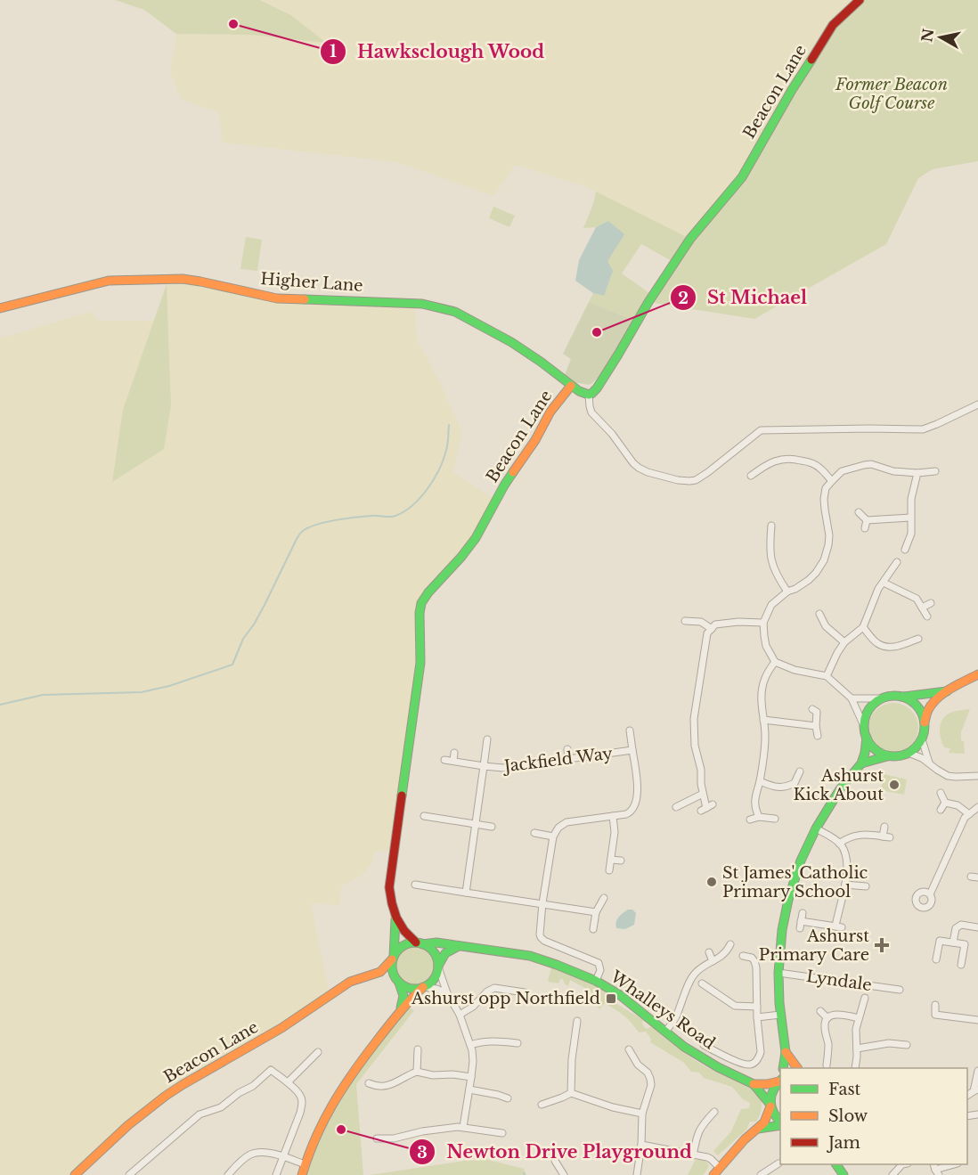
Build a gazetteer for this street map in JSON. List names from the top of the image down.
{
  "streets": {
    "street": [
      "Beacon Lane",
      "Higher Lane",
      "Jackfield Way",
      "Lyndale",
      "Whalleys Road"
    ]
  },
  "crossings": [
    ["Beacon Lane", "Higher Lane"],
    ["Beacon Lane", "Whalleys Road"]
  ],
  "parks": ["Former Beacon Golf Course"],
  "places": {
    "other": [
      "Hawksclough Wood",
      "St Michael",
      "Ashurst Kick About",
      "St James' Catholic Primary School",
      "Newton Drive Playground"
    ],
    "health": ["Ashurst Primary Care"],
    "transit": ["Ashurst opp Northfield"]
  },
  "legend": ["Fast", "Slow", "Jam"],
  "north": "left"
}
